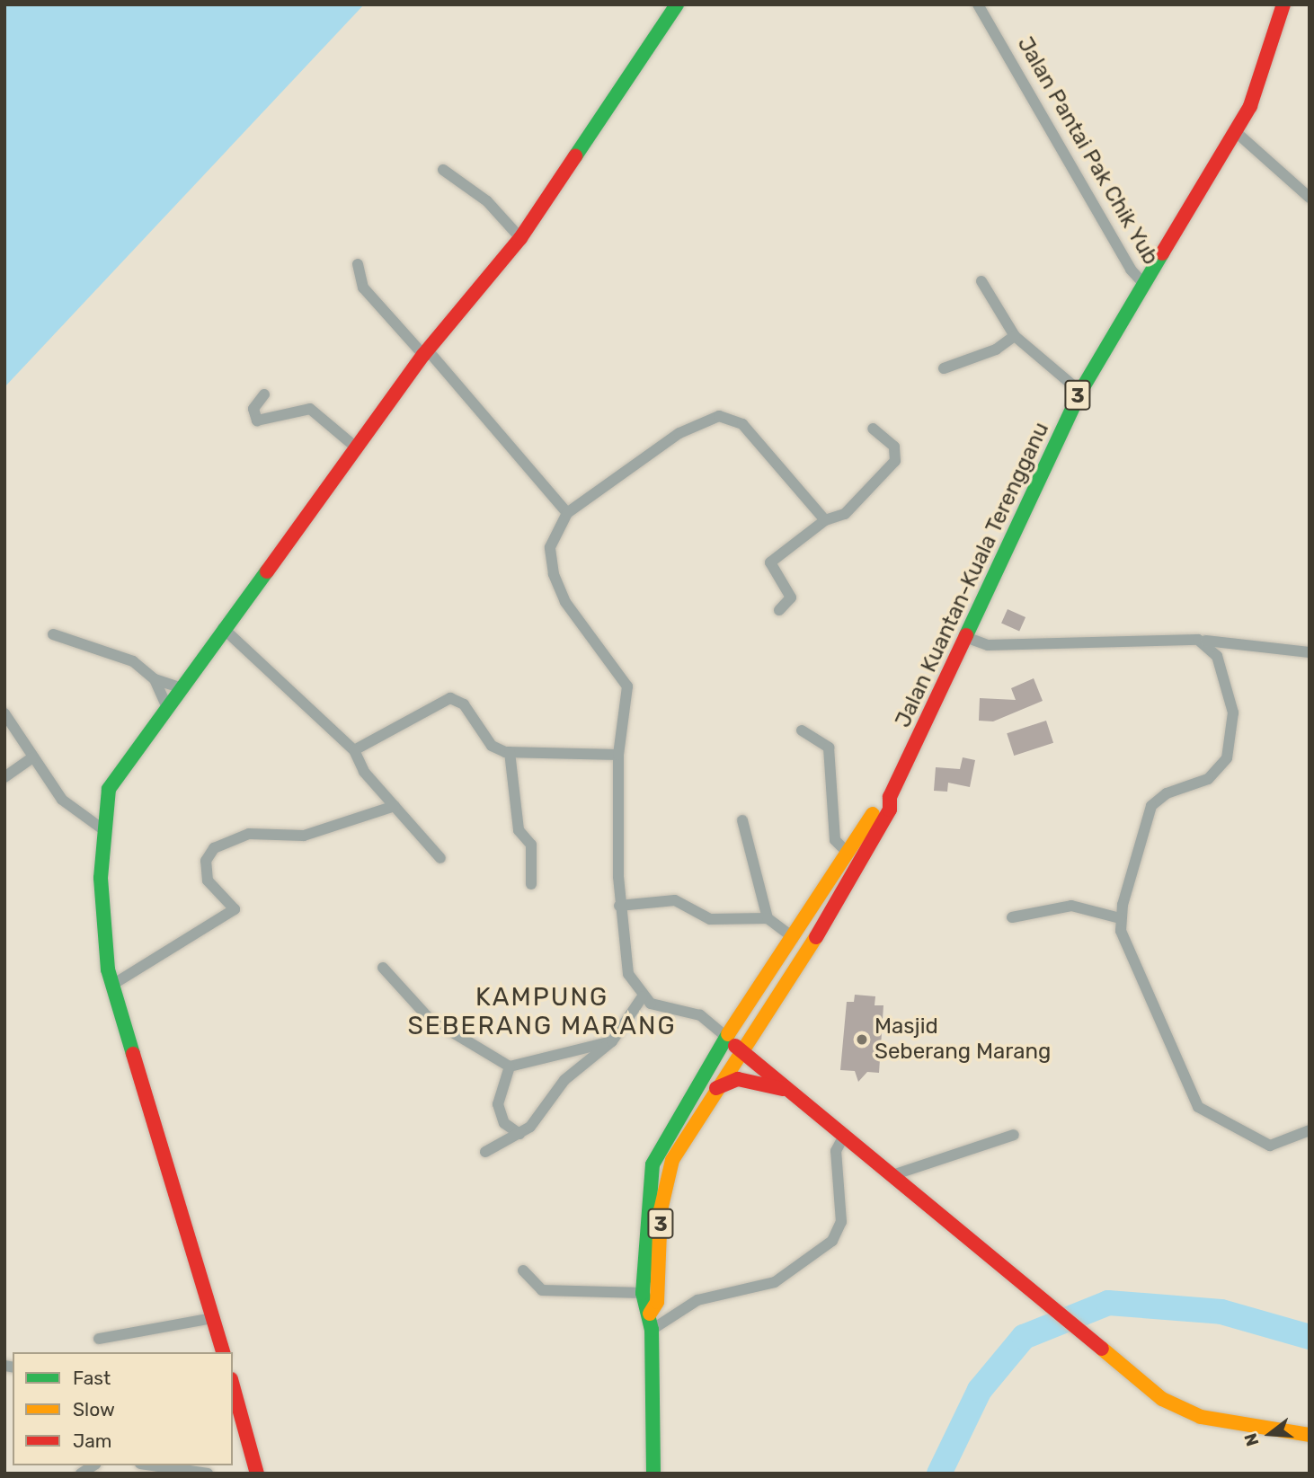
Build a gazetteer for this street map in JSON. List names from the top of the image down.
{
  "streets": {
    "main road": ["3", "Jalan Kuantan-Kuala Terengganu"],
    "street": ["Jalan Pantai Pak Chik Yub"]
  },
  "crossings": [
    ["Jalan Pantai Pak Chik Yub", "Jalan Kuantan-Kuala Terengganu"]
  ],
  "districts": ["KAMPUNG SEBERANG MARANG"],
  "places": ["Masjid Seberang Marang"],
  "legend": ["Fast", "Slow", "Jam"],
  "north": "left"
}
